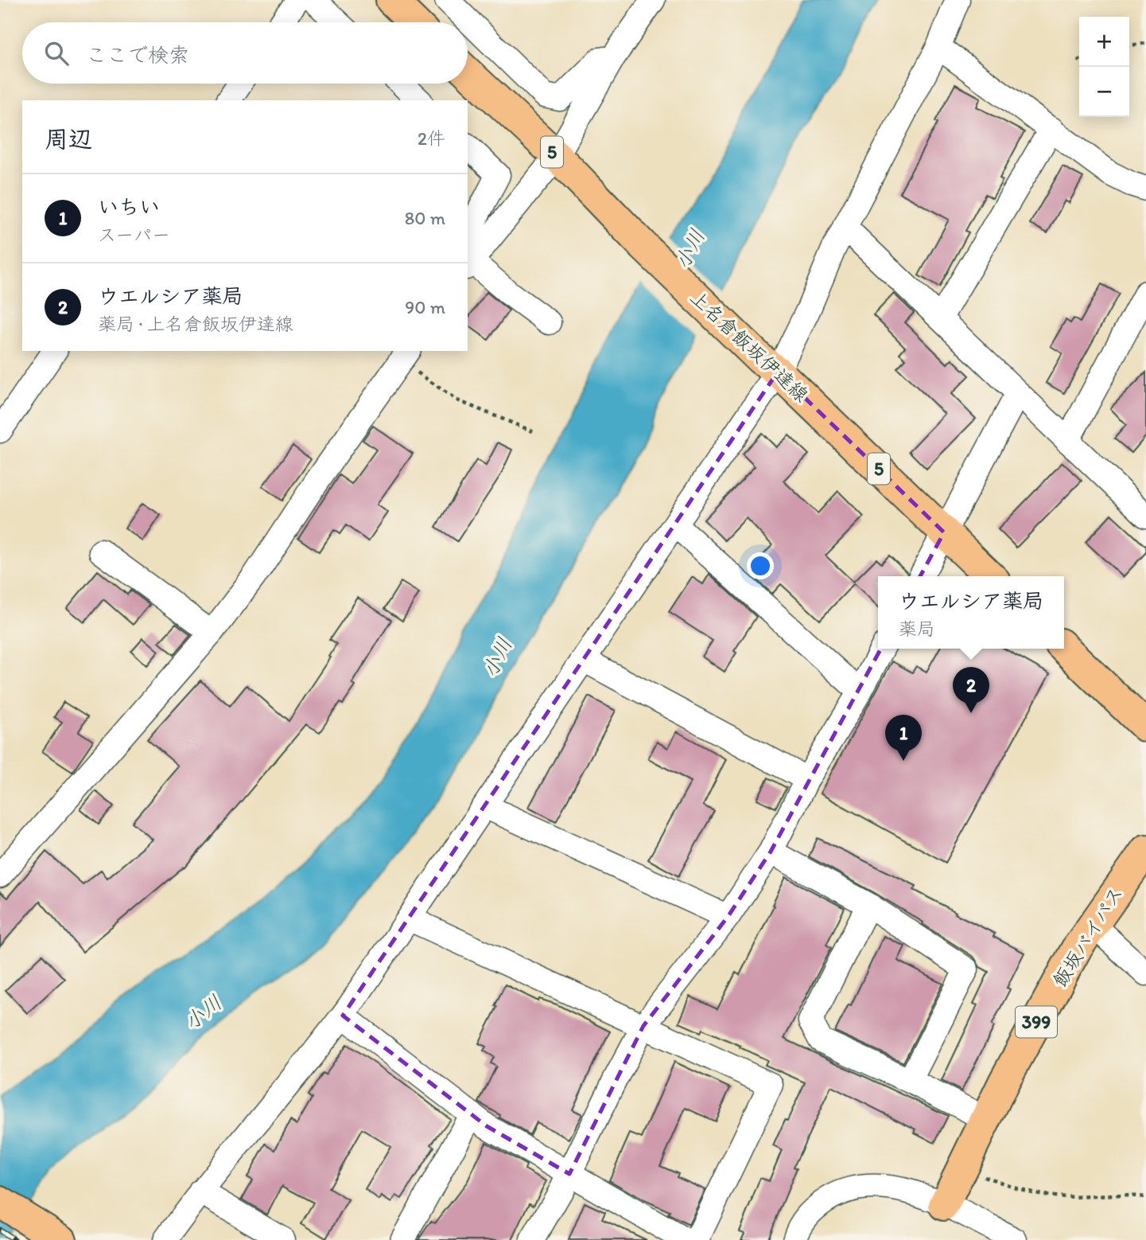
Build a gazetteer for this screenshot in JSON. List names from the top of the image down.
{
  "streets": {
    "main road": [
      "5",
      "上名倉飯坂伊達線",
      "飯坂バイパス",
      "399"
    ]
  },
  "water": ["小川"],
  "page": {
    "map_buttons": ["+", "−"],
    "search": "ここで検索",
    "heading": ["周辺", "2件"],
    "list": [
      {
        "mark": "1",
        "name": "いちい",
        "note": "スーパー",
        "value": "80 m"
      },
      {
        "mark": "2",
        "name": "ウエルシア薬局",
        "note": "薬局 · 上名倉飯坂伊達線",
        "value": "90 m"
      }
    ],
    "popup": ["ウエルシア薬局", "薬局"],
    "pins": ["2", "1"]
  }
}
